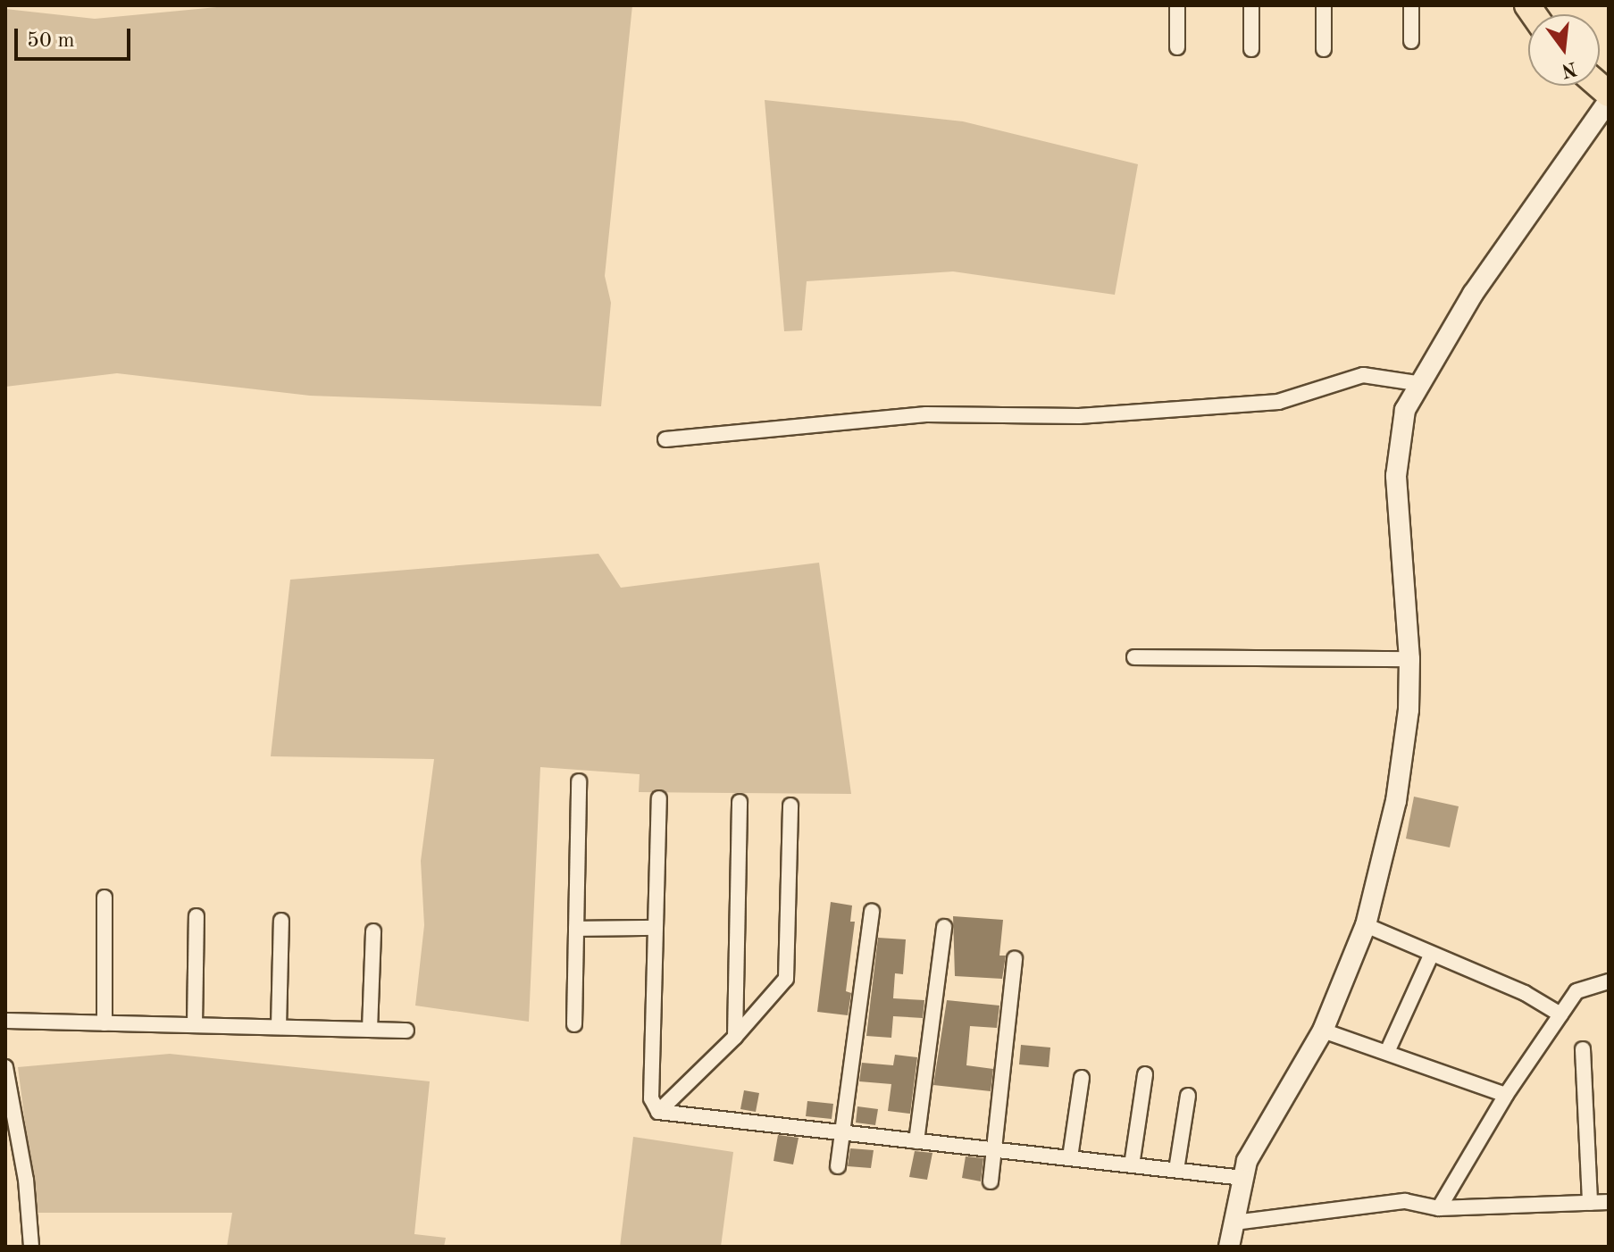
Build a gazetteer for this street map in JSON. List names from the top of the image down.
{
  "scale_bar": "50 m",
  "north": "bottom"
}
